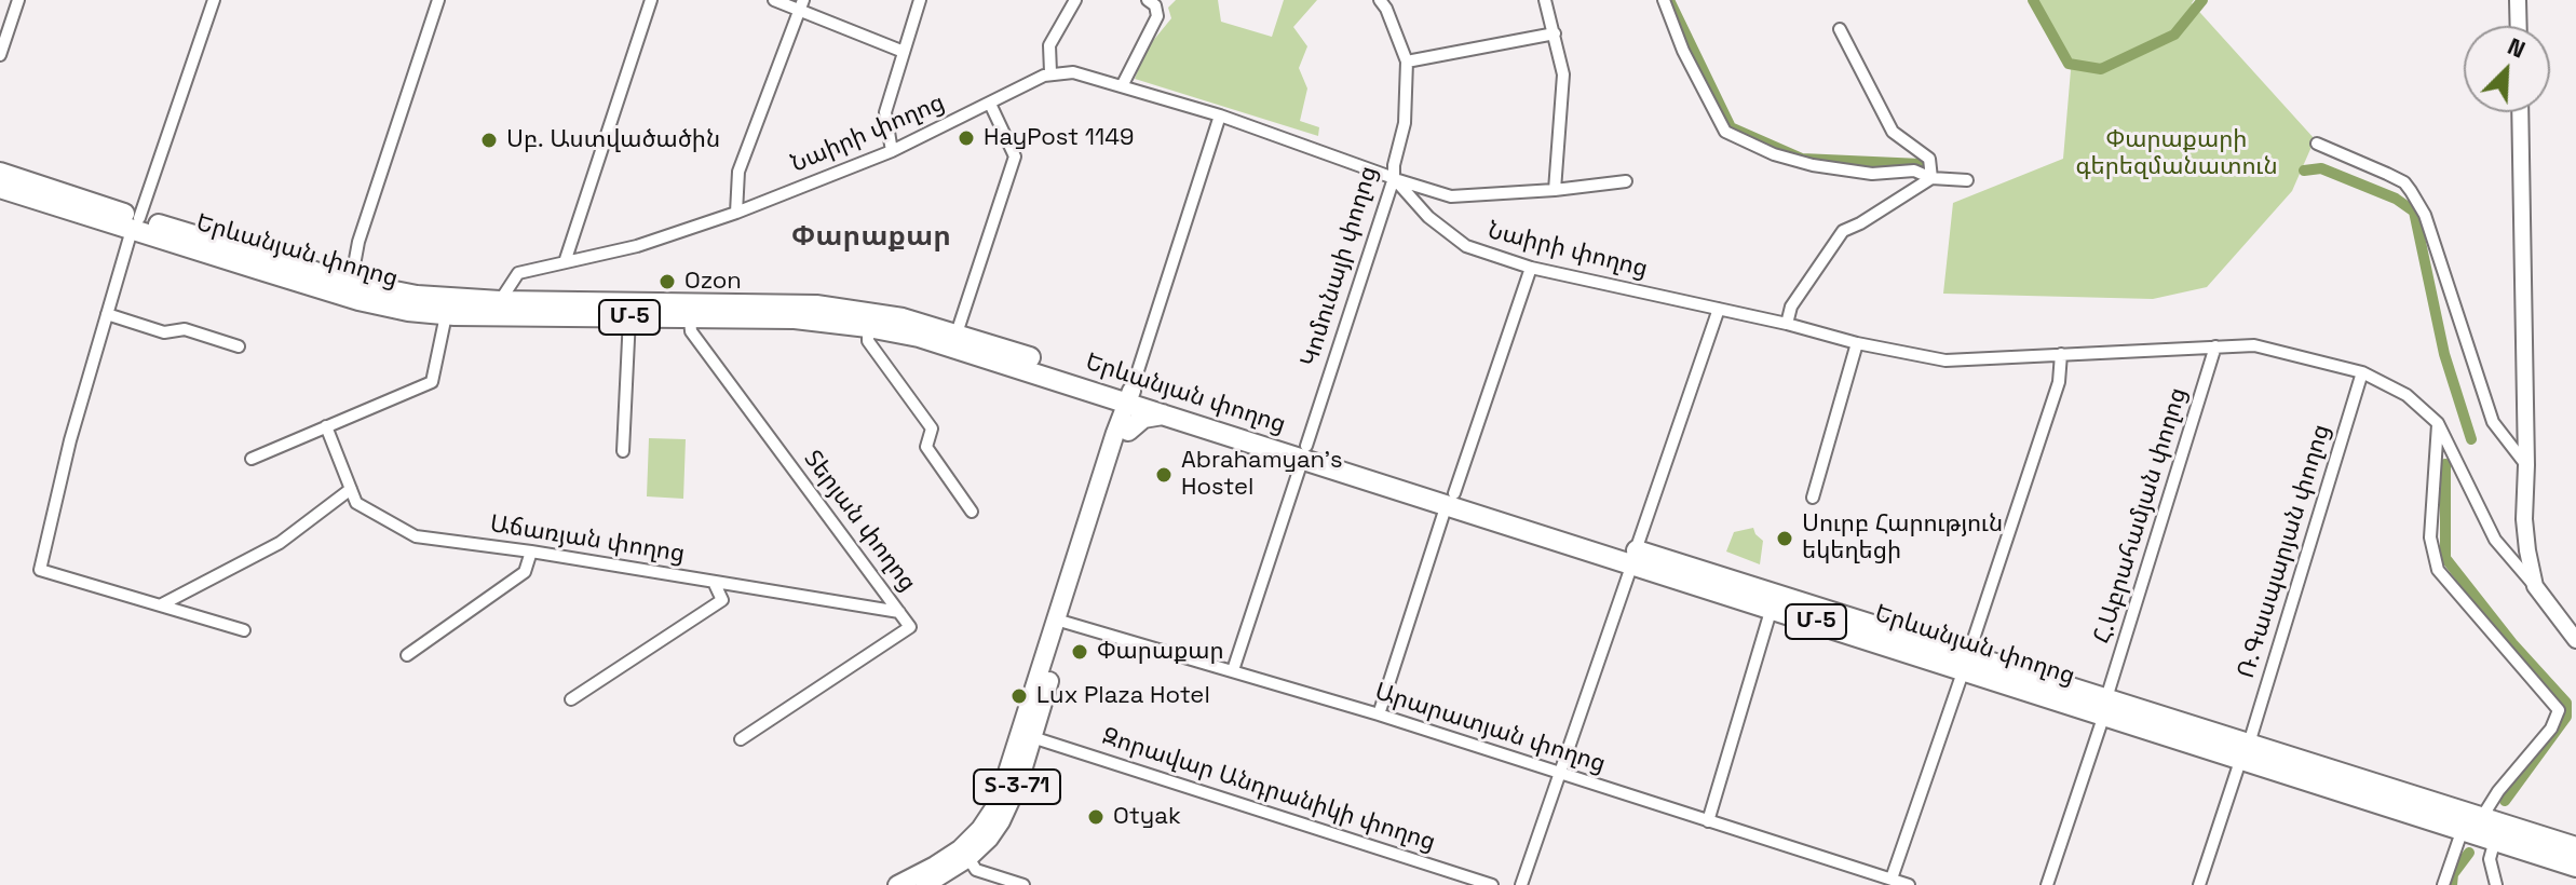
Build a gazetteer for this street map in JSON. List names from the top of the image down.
{
  "streets": {
    "highway": ["Երևանյան փողոց", "Մ-5"],
    "main road": ["Տ-3-71"],
    "street": [
      "Նաիրի փողոց",
      "Կոմունայի փողոց",
      "Հ.Աբրահամյան փողոց",
      "Տերյան փողոց",
      "Աճառյան փողոց",
      "Ռ.Գասպարյան փողոց",
      "Արարատյան փողոց",
      "Զորավար Անդրանիկի փողոց"
    ]
  },
  "crossings": [
    ["Նաիրի փողոց", "Երևանյան փողոց"],
    ["Նաիրի փողոց", "Կոմունայի փողոց"],
    ["Նաիրի փողոց", "Հ.Աբրահամյան փողոց"],
    ["Նաիրի փողոց", "Ռ.Գասպարյան փողոց"],
    ["Երևանյան փողոց", "Կոմունայի փողոց"],
    ["Երևանյան փողոց", "Հ.Աբրահամյան փողոց"],
    ["Երևանյան փողոց", "Տերյան փողոց"],
    ["Երևանյան փողոց", "Ռ.Գասպարյան փողոց"],
    ["Երևանյան փողոց", "Տ-3-71"],
    ["Կոմունայի փողոց", "Արարատյան փողոց"],
    ["Տերյան փողոց", "Աճառյան փողոց"],
    ["Արարատյան փողոց", "Տ-3-71"],
    ["Տ-3-71", "Զորավար Անդրանիկի փողոց"]
  ],
  "districts": ["Փարաքար"],
  "parks": ["Փարաքարի գերեզմանատուն"],
  "places": [
    "HayPost 1149",
    "Սբ. Աստվածածին",
    "Ozon",
    "Abrahamyan's Hostel",
    "Սուրբ Հարություն եկեղեցի",
    "Փարաքար",
    "Lux Plaza Hotel",
    "Otyak"
  ],
  "north": "top right"
}
